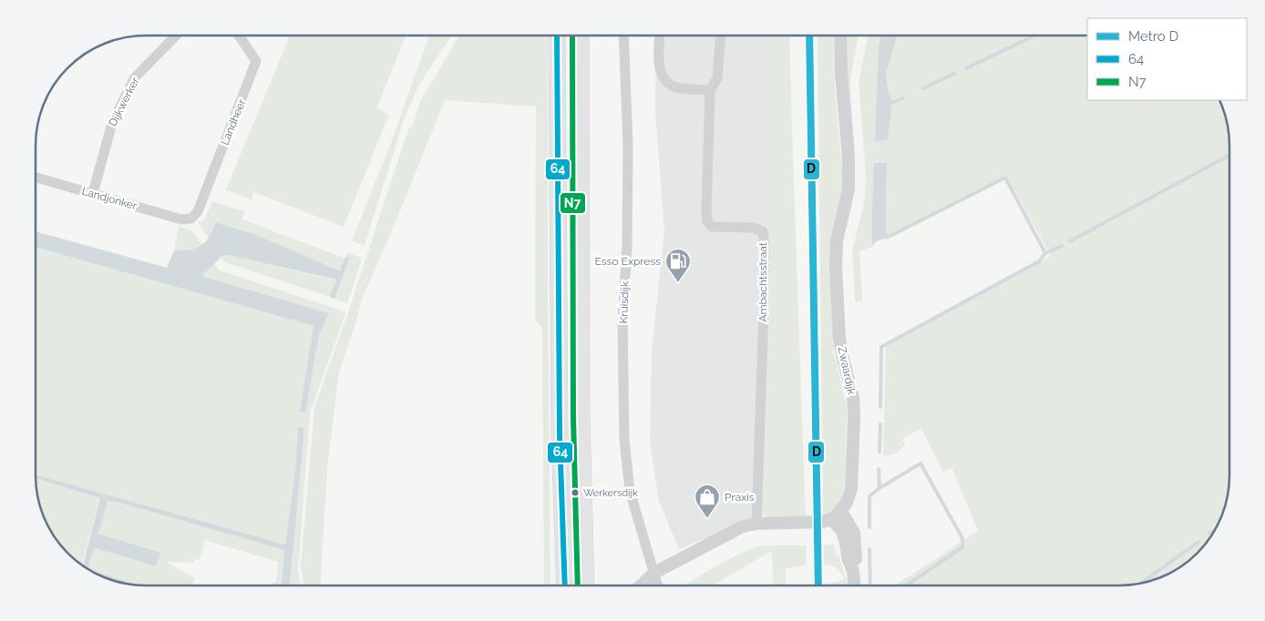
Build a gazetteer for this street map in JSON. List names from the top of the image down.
{
  "streets": {
    "street": [
      "Dijkwerker",
      "Landheer",
      "Landjonker",
      "Ambachtsstraat",
      "Kruisdijk",
      "Zwaardijk"
    ]
  },
  "crossings": [
    ["Dijkwerker", "Landjonker"],
    ["Landheer", "Landjonker"]
  ],
  "places": {
    "fuel station": ["Esso Express"],
    "other": ["Werkersdijk"],
    "shop": ["Praxis"]
  },
  "lines": ["metro line D", "transit line 64", "transit line N7"],
  "legend": ["Metro D", "64", "N7"]
}
